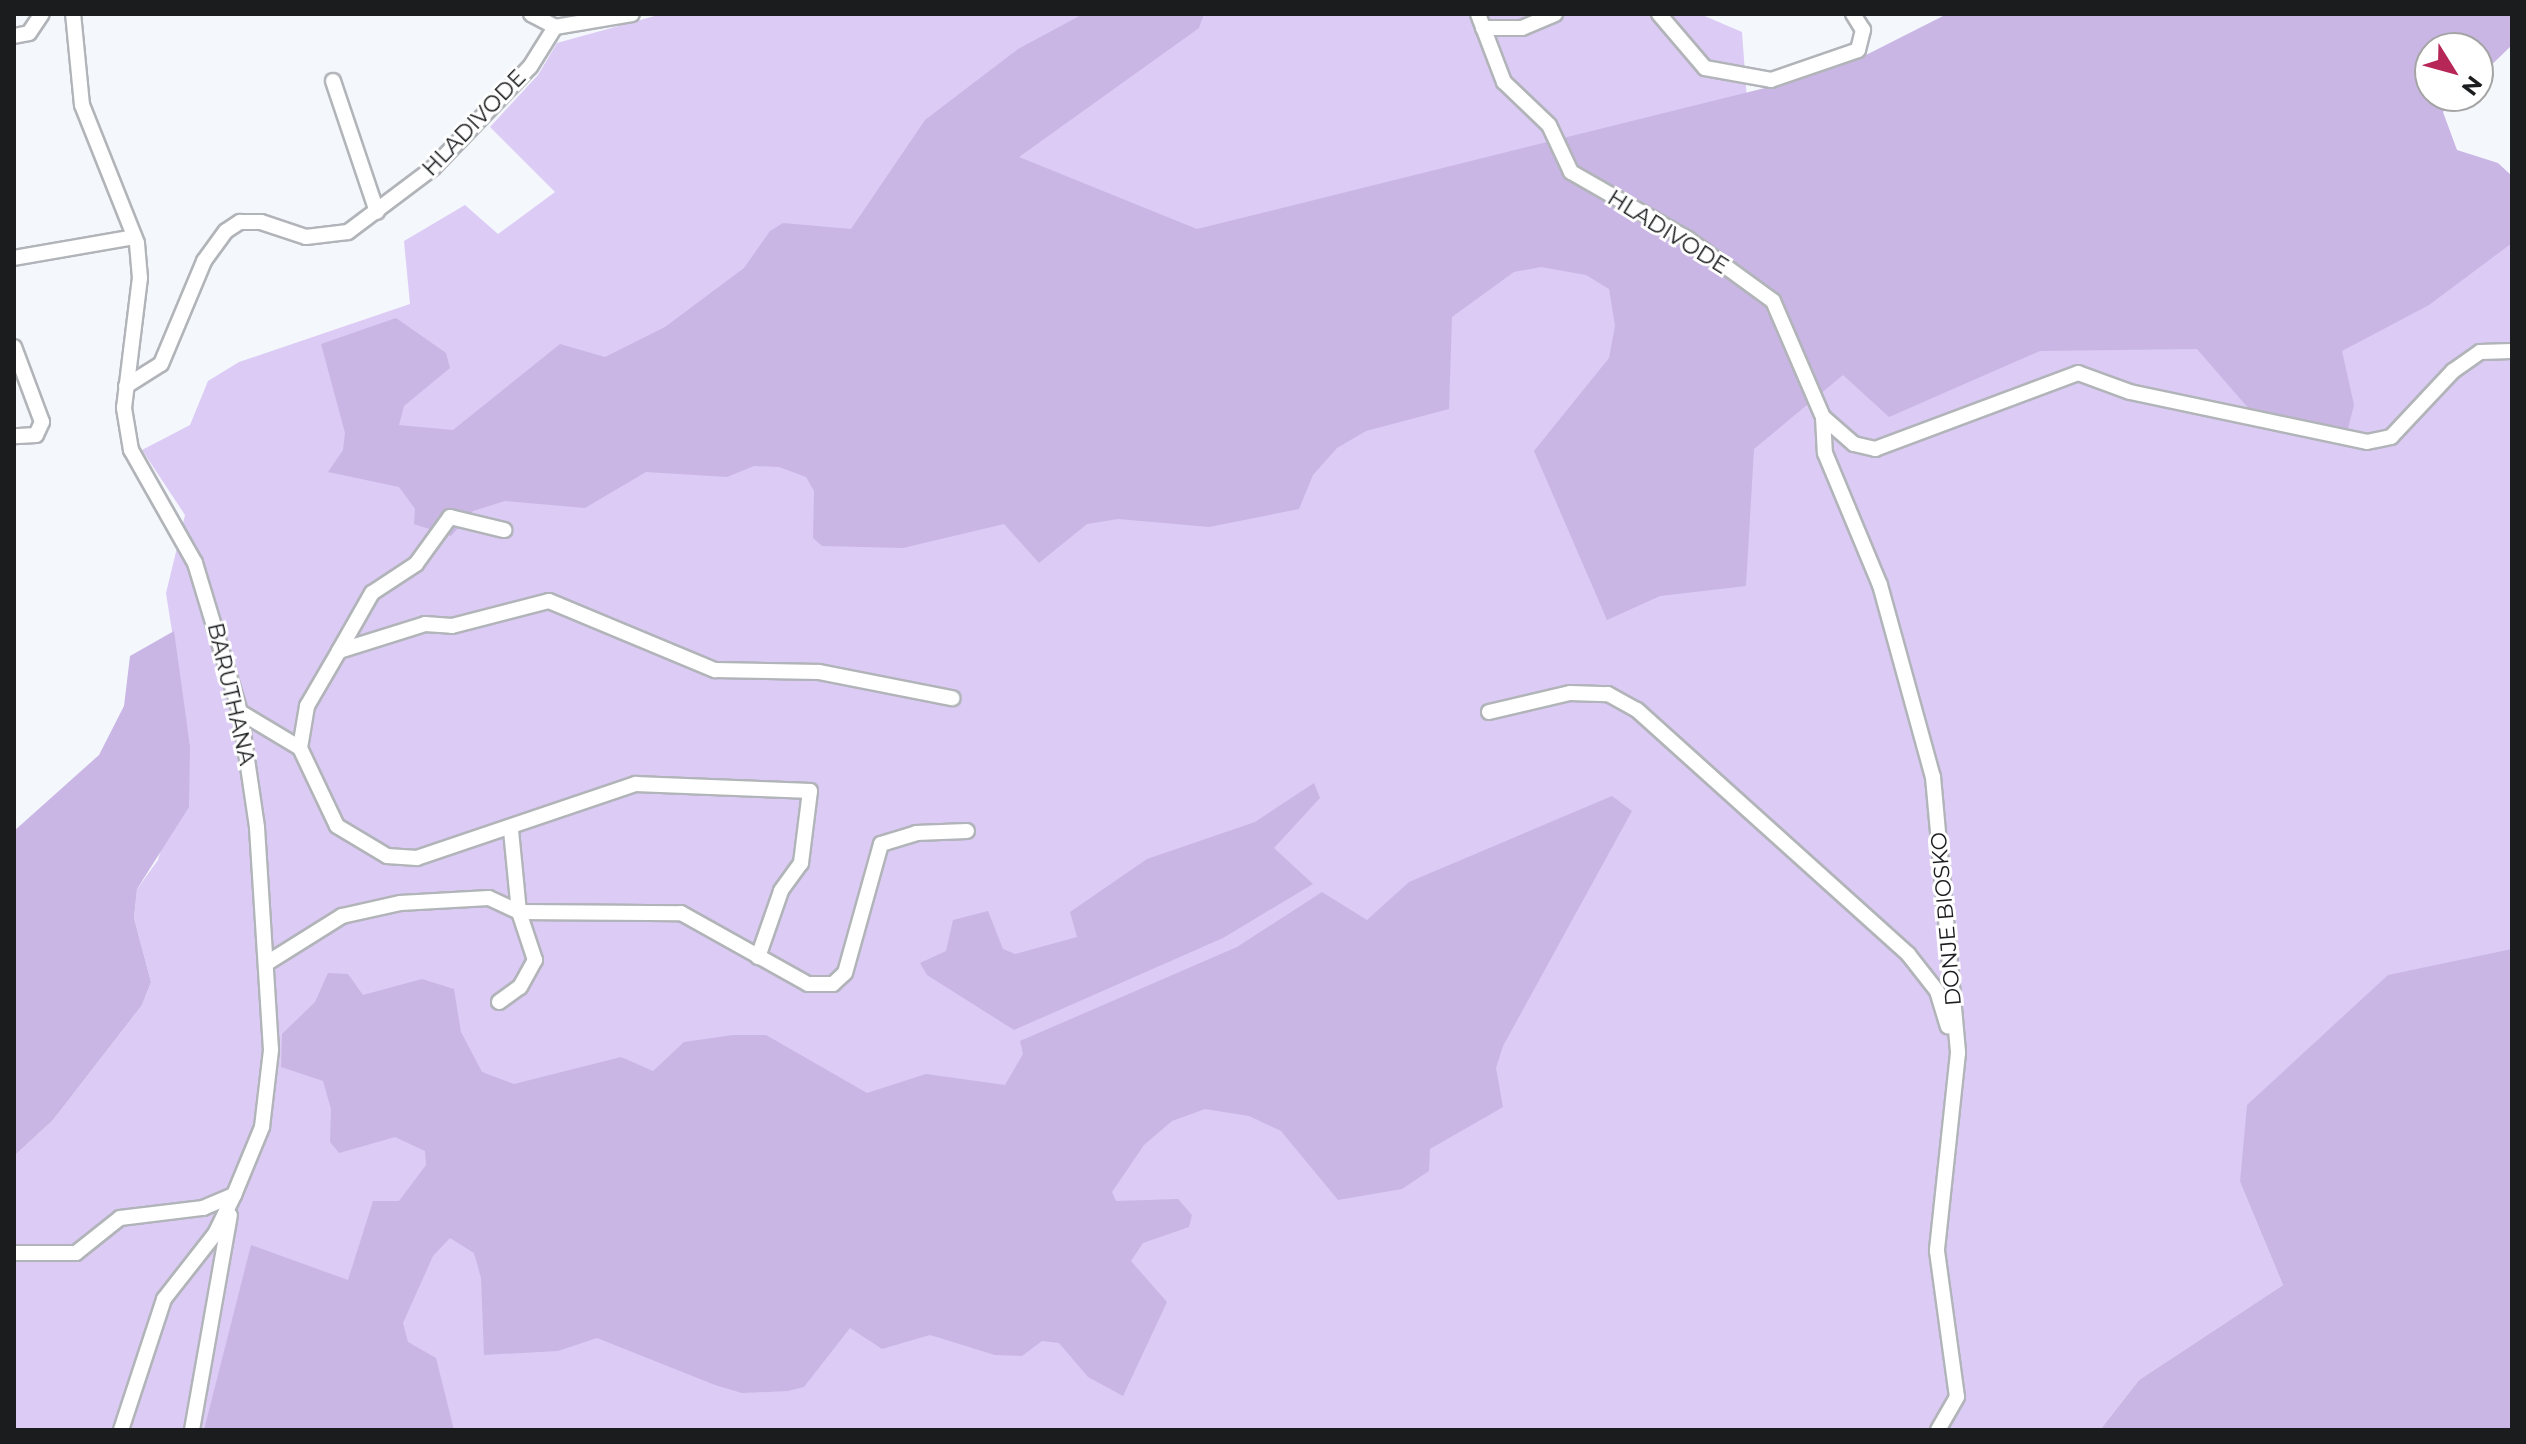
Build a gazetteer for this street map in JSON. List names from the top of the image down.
{
  "streets": {
    "street": ["HLADIVODE", "BARUTHANA", "DONJE BIOSKO"]
  },
  "crossings": [
    ["HLADIVODE", "DONJE BIOSKO"]
  ],
  "north": "bottom right"
}
